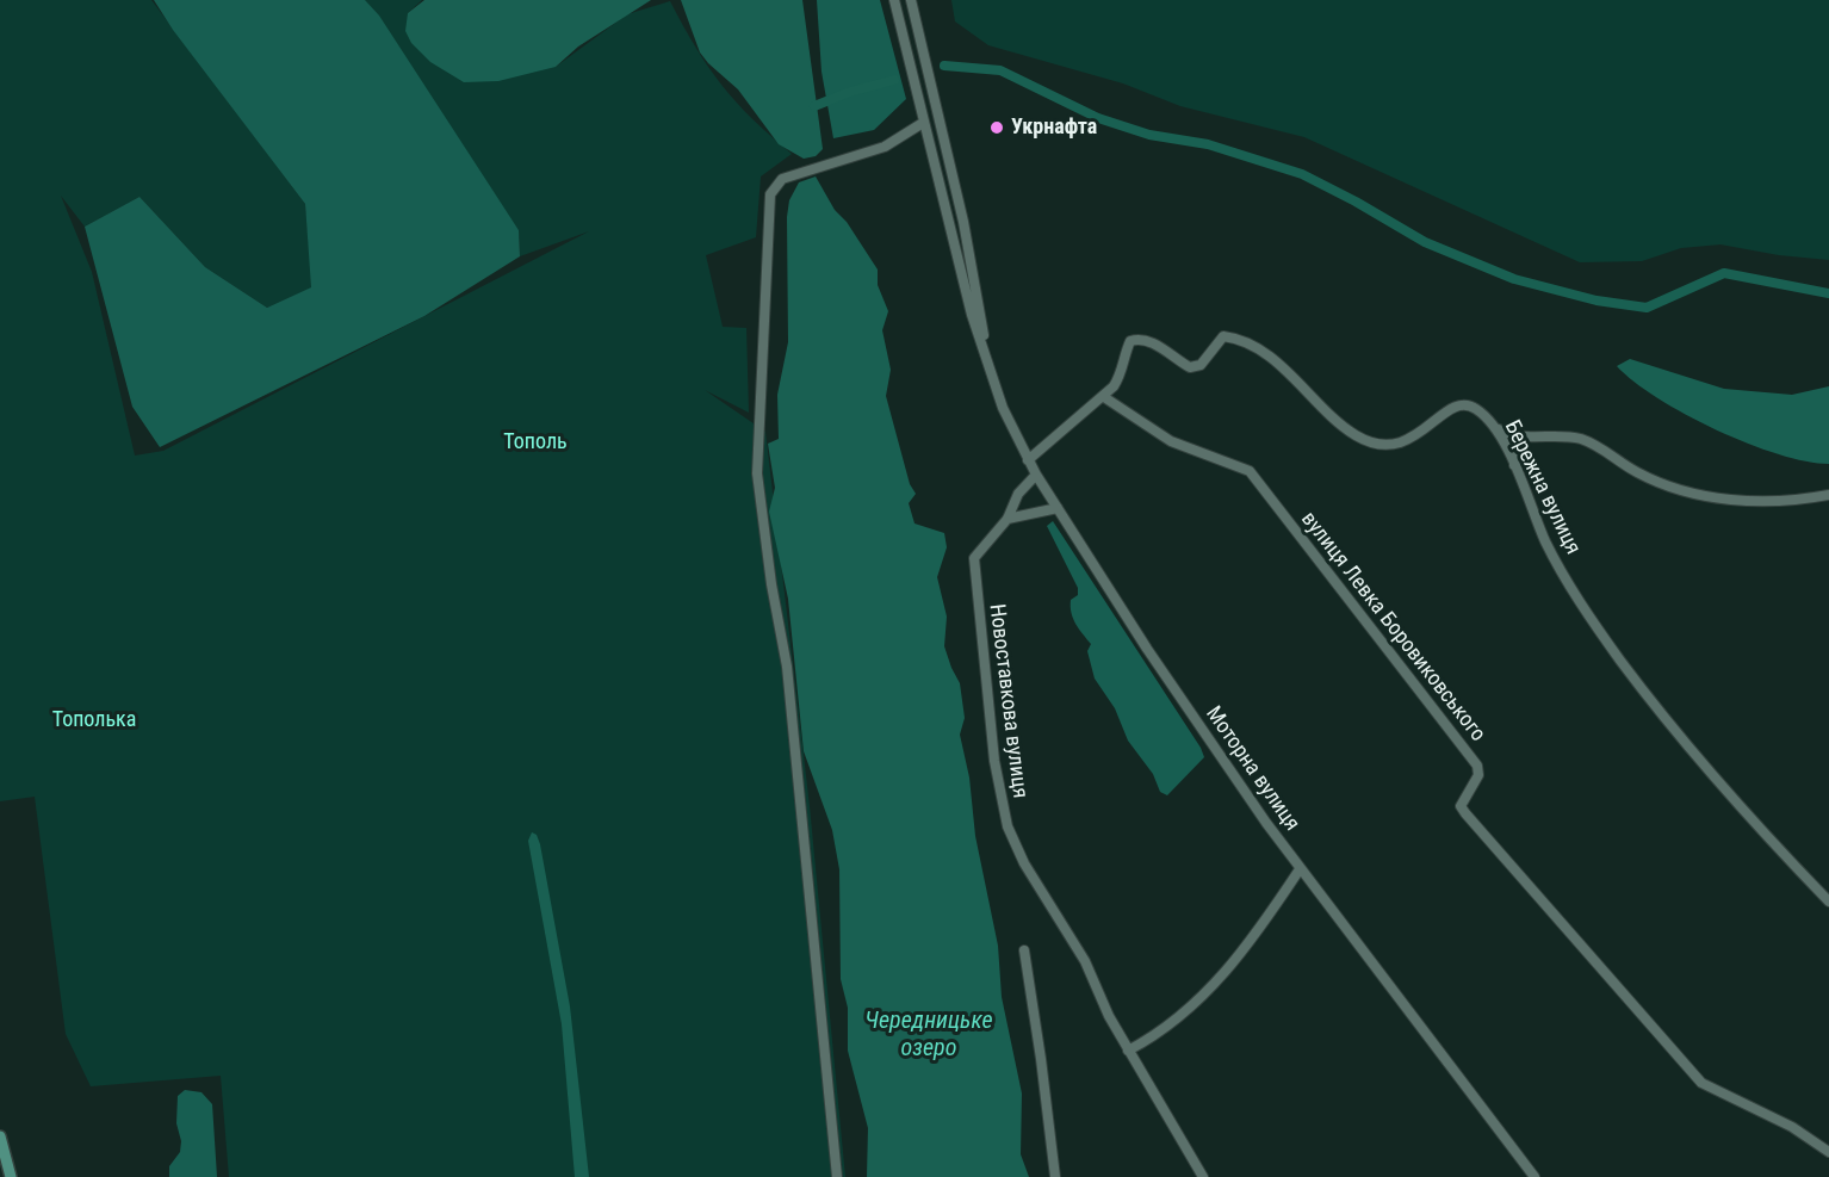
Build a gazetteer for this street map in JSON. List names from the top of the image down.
{
  "streets": {
    "street": [
      "Бережна вулиця",
      "вулиця Левка Боровиковського",
      "Новоставкова вулиця",
      "Моторна вулиця"
    ]
  },
  "crossings": [
    ["Бережна вулиця", "вулиця Левка Боровиковського"],
    ["Бережна вулиця", "Моторна вулиця"],
    ["Новоставкова вулиця", "Моторна вулиця"]
  ],
  "water": ["Чередницьке озеро"],
  "parks": ["Тополь", "Тополька"],
  "places": ["Укрнафта"]
}
